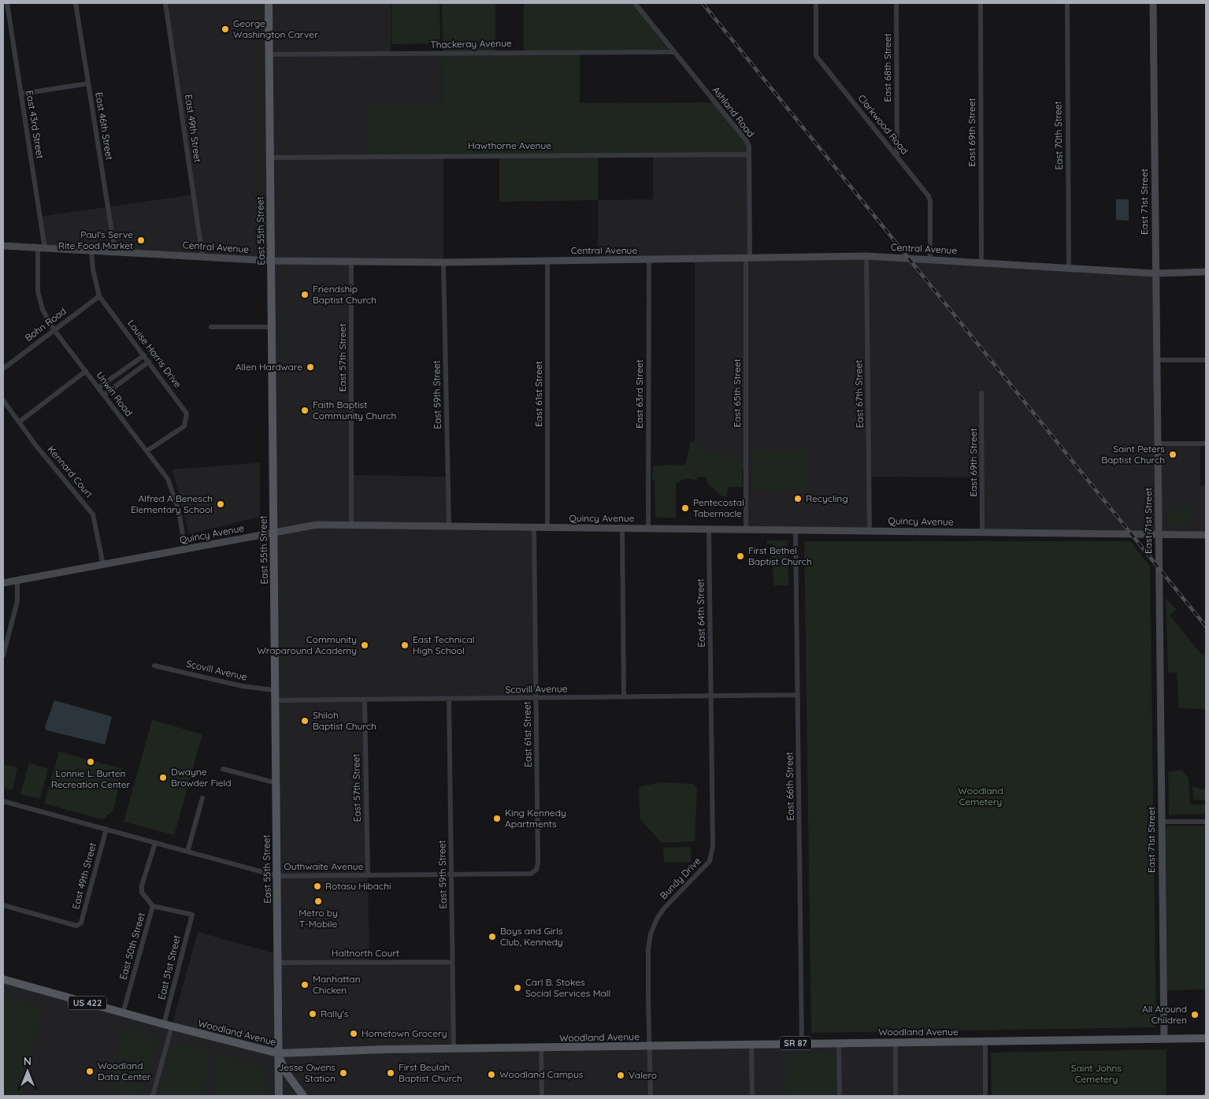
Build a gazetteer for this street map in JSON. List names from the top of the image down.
{
  "streets": {
    "main road": [
      "East 55th Street",
      "US 422",
      "Woodland Avenue",
      "SR 87"
    ],
    "street": [
      "Thackeray Avenue",
      "East 68th Street",
      "Ashland Road",
      "East 43rd Street",
      "Clarkwood Road",
      "East 46th Street",
      "East 49th Street",
      "East 69th Street",
      "East 70th Street",
      "Hawthorne Avenue",
      "East 71st Street",
      "Central Avenue",
      "Bohn Road",
      "Louise Harris Drive",
      "East 57th Street",
      "East 65th Street",
      "Unwin Road",
      "East 61st Street",
      "East 63rd Street",
      "East 67th Street",
      "East 59th Street",
      "Kennard Court",
      "Quincy Avenue",
      "East 64th Street",
      "Scovill Avenue",
      "East 66th Street",
      "Outhwaite Avenue",
      "Bundy Drive",
      "East 50th Street",
      "Haltnorth Court",
      "East 51st Street"
    ]
  },
  "crossings": [
    ["Thackeray Avenue", "Ashland Road"],
    ["Thackeray Avenue", "East 55th Street"],
    ["East 68th Street", "Clarkwood Road"],
    ["Ashland Road", "Hawthorne Avenue"],
    ["Ashland Road", "Central Avenue"],
    ["Ashland Road", "East 65th Street"],
    ["East 43rd Street", "Central Avenue"],
    ["East 43rd Street", "Unwin Road"],
    ["Clarkwood Road", "Central Avenue"],
    ["East 46th Street", "Central Avenue"],
    ["East 49th Street", "Central Avenue"],
    ["East 49th Street", "Outhwaite Avenue"],
    ["East 69th Street", "Central Avenue"],
    ["East 69th Street", "Quincy Avenue"],
    ["East 70th Street", "Central Avenue"],
    ["Hawthorne Avenue", "East 55th Street"],
    ["East 71st Street", "Central Avenue"],
    ["East 71st Street", "Quincy Avenue"],
    ["East 71st Street", "Woodland Avenue"],
    ["East 55th Street", "Central Avenue"],
    ["East 55th Street", "Quincy Avenue"],
    ["East 55th Street", "Scovill Avenue"],
    ["East 55th Street", "Outhwaite Avenue"],
    ["East 55th Street", "Haltnorth Court"],
    ["East 55th Street", "Woodland Avenue"],
    ["Central Avenue", "Louise Harris Drive"],
    ["Central Avenue", "East 57th Street"],
    ["Central Avenue", "East 65th Street"],
    ["Central Avenue", "Unwin Road"],
    ["Central Avenue", "East 61st Street"],
    ["Central Avenue", "East 63rd Street"],
    ["Central Avenue", "East 67th Street"],
    ["Central Avenue", "East 59th Street"],
    ["Bohn Road", "Louise Harris Drive"],
    ["Bohn Road", "Unwin Road"],
    ["Louise Harris Drive", "Unwin Road"],
    ["East 57th Street", "Quincy Avenue"],
    ["East 57th Street", "Scovill Avenue"],
    ["East 57th Street", "Outhwaite Avenue"],
    ["East 65th Street", "Quincy Avenue"],
    ["Unwin Road", "Quincy Avenue"],
    ["East 61st Street", "Quincy Avenue"],
    ["East 61st Street", "Scovill Avenue"],
    ["East 61st Street", "Outhwaite Avenue"],
    ["East 63rd Street", "Quincy Avenue"],
    ["East 67th Street", "Quincy Avenue"],
    ["East 59th Street", "Quincy Avenue"],
    ["East 59th Street", "Scovill Avenue"],
    ["East 59th Street", "Outhwaite Avenue"],
    ["East 59th Street", "Haltnorth Court"],
    ["East 59th Street", "Woodland Avenue"],
    ["Kennard Court", "Quincy Avenue"],
    ["Quincy Avenue", "East 64th Street"],
    ["Quincy Avenue", "East 66th Street"],
    ["East 64th Street", "Scovill Avenue"],
    ["East 64th Street", "Bundy Drive"],
    ["Scovill Avenue", "East 66th Street"],
    ["Scovill Avenue", "Bundy Drive"],
    ["East 66th Street", "Woodland Avenue"],
    ["Outhwaite Avenue", "East 50th Street"],
    ["Bundy Drive", "Woodland Avenue"],
    ["East 50th Street", "East 51st Street"],
    ["East 50th Street", "Woodland Avenue"],
    ["East 51st Street", "Woodland Avenue"]
  ],
  "parks": ["Woodland Cemetery", "Saint Johns Cemetery"],
  "places": [
    "George Washington Carver",
    "Paul's Serve Rite Food Market",
    "Friendship Baptist Church",
    "Allen Hardware",
    "Faith Baptist Community Church",
    "Saint Peters Baptist Church",
    "Recycling",
    "Alfred A Benesch Elementary School",
    "Pentecostal Tabernacle",
    "First Bethel Baptist Church",
    "Community Wraparound Academy",
    "East Technical High School",
    "Shiloh Baptist Church",
    "Lonnie L. Burten Recreation Center",
    "Dwayne Browder Field",
    "King Kennedy Apartments",
    "Rotasu Hibachi",
    "Metro by T-Mobile",
    "Boys and Girls Club, Kennedy",
    "Manhattan Chicken",
    "Carl B. Stokes Social Services Mall",
    "Rally's",
    "All Around Children",
    "Hometown Grocery",
    "Woodland Data Center",
    "Jesse Owens Station",
    "First Beulah Baptist Church",
    "Woodland Campus",
    "Valero"
  ],
  "north": "top"
}
